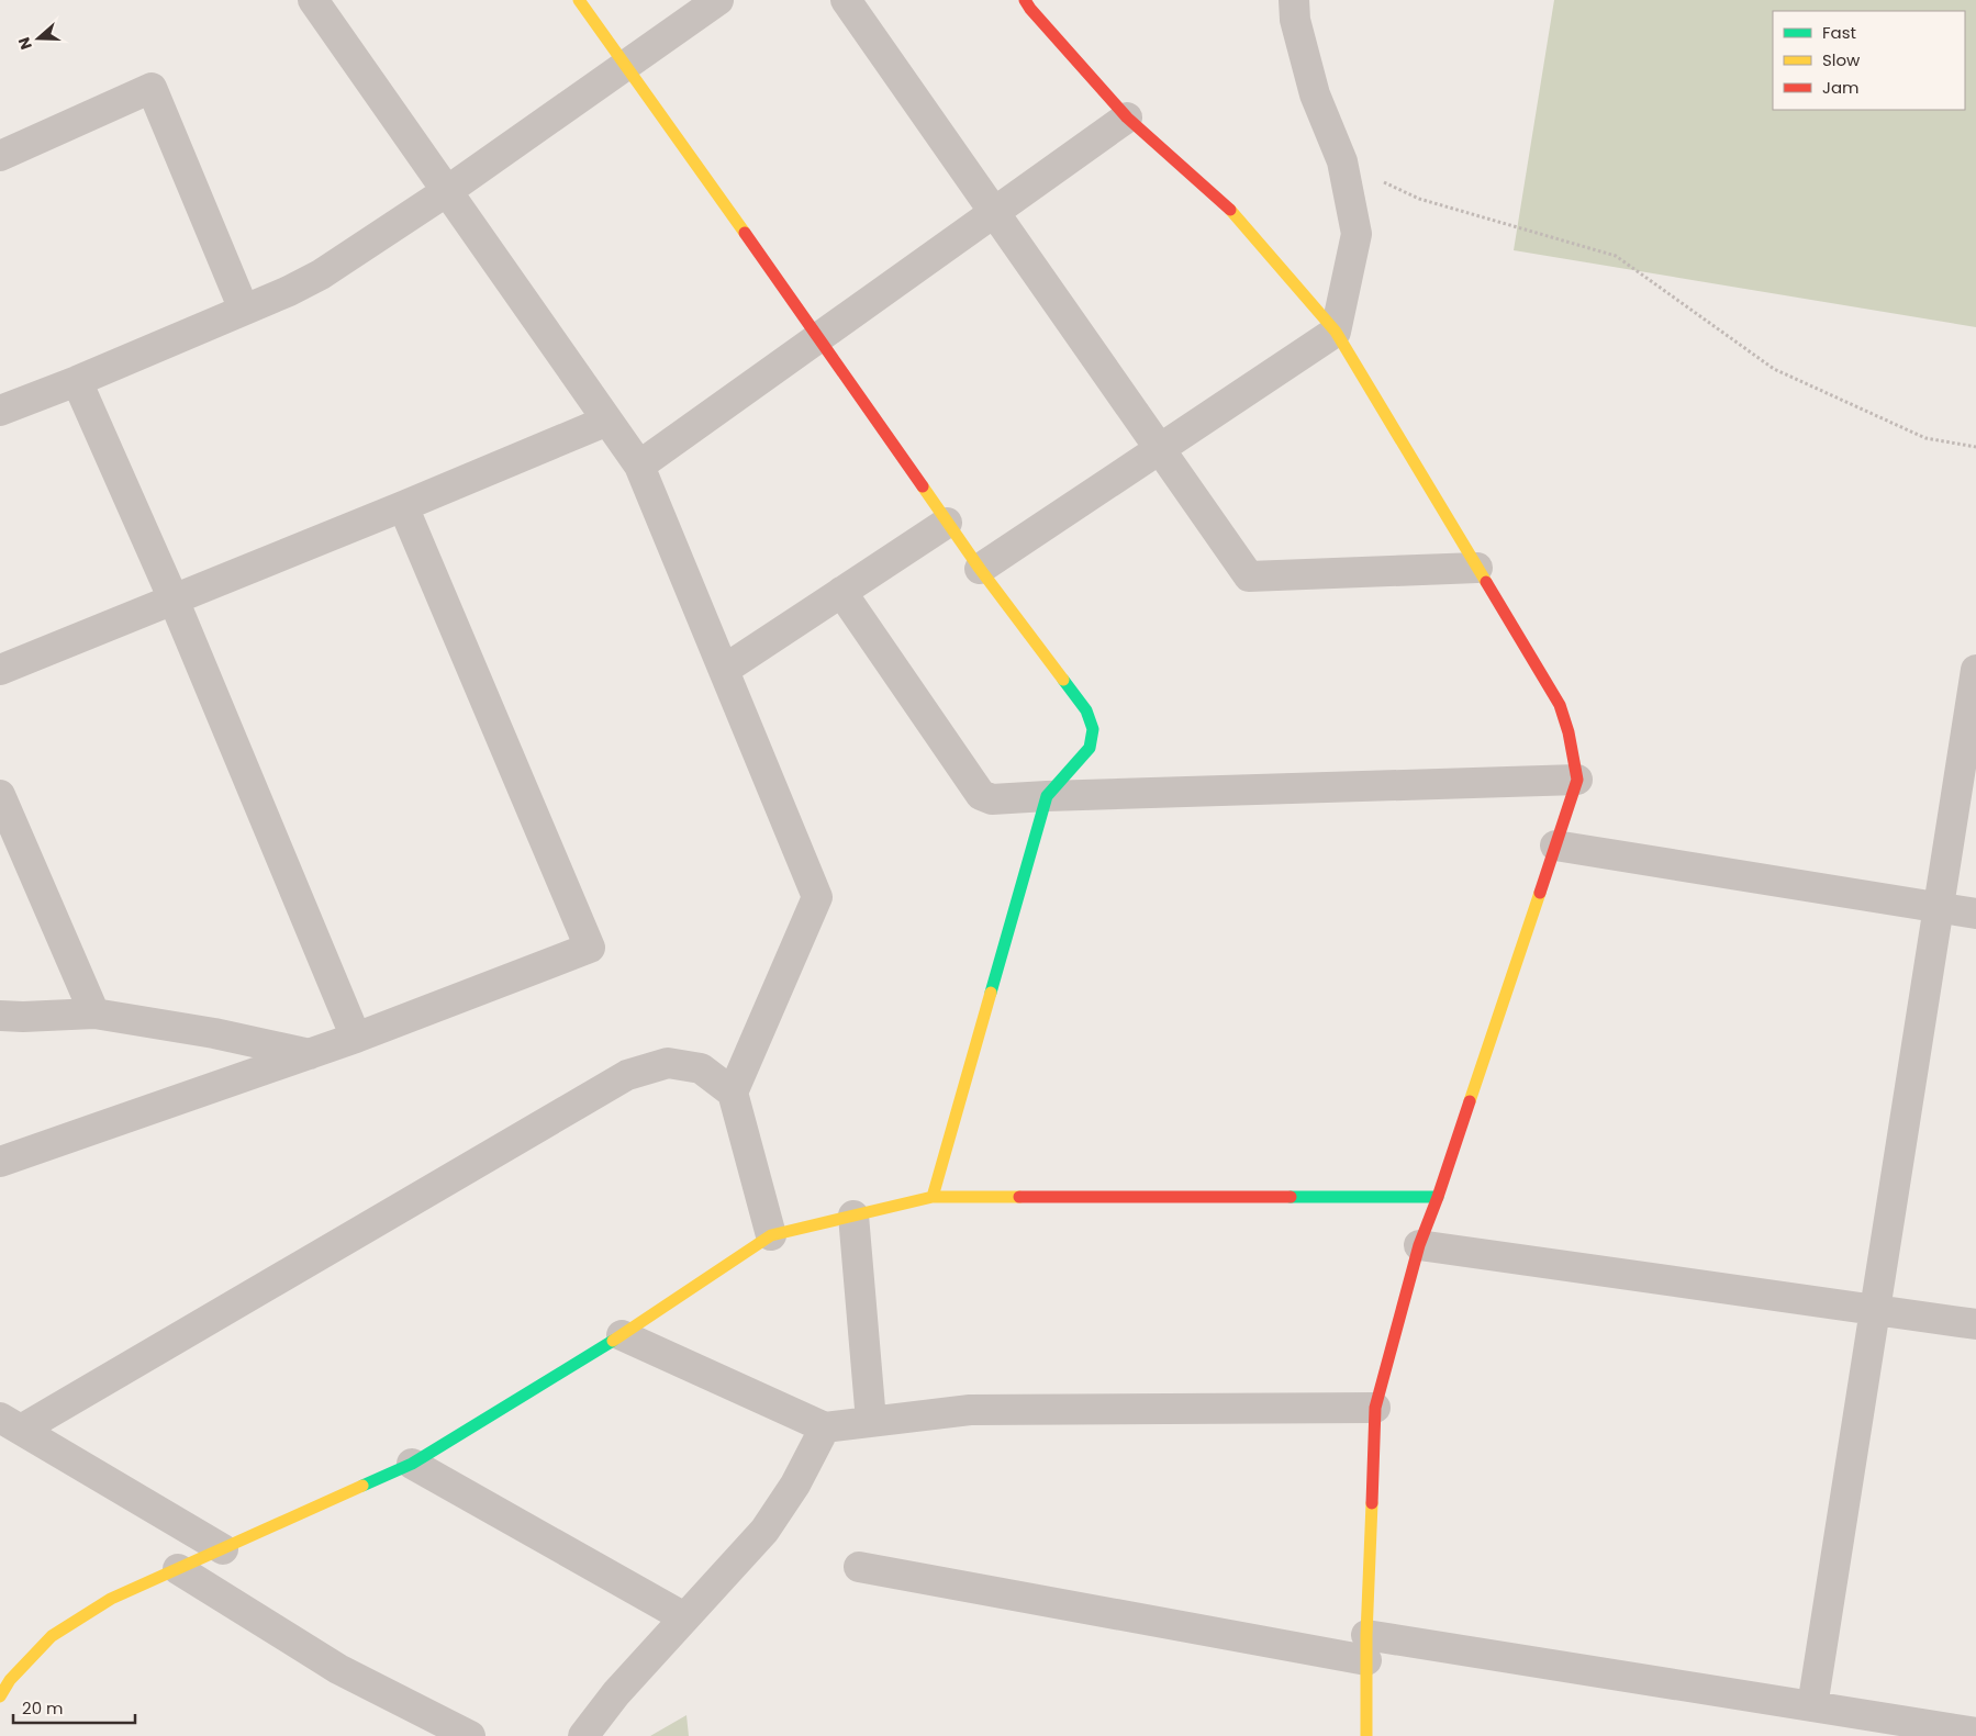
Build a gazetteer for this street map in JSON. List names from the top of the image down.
{
  "legend": ["Fast", "Slow", "Jam"],
  "scale_bar": "20 m",
  "north": "left"
}
